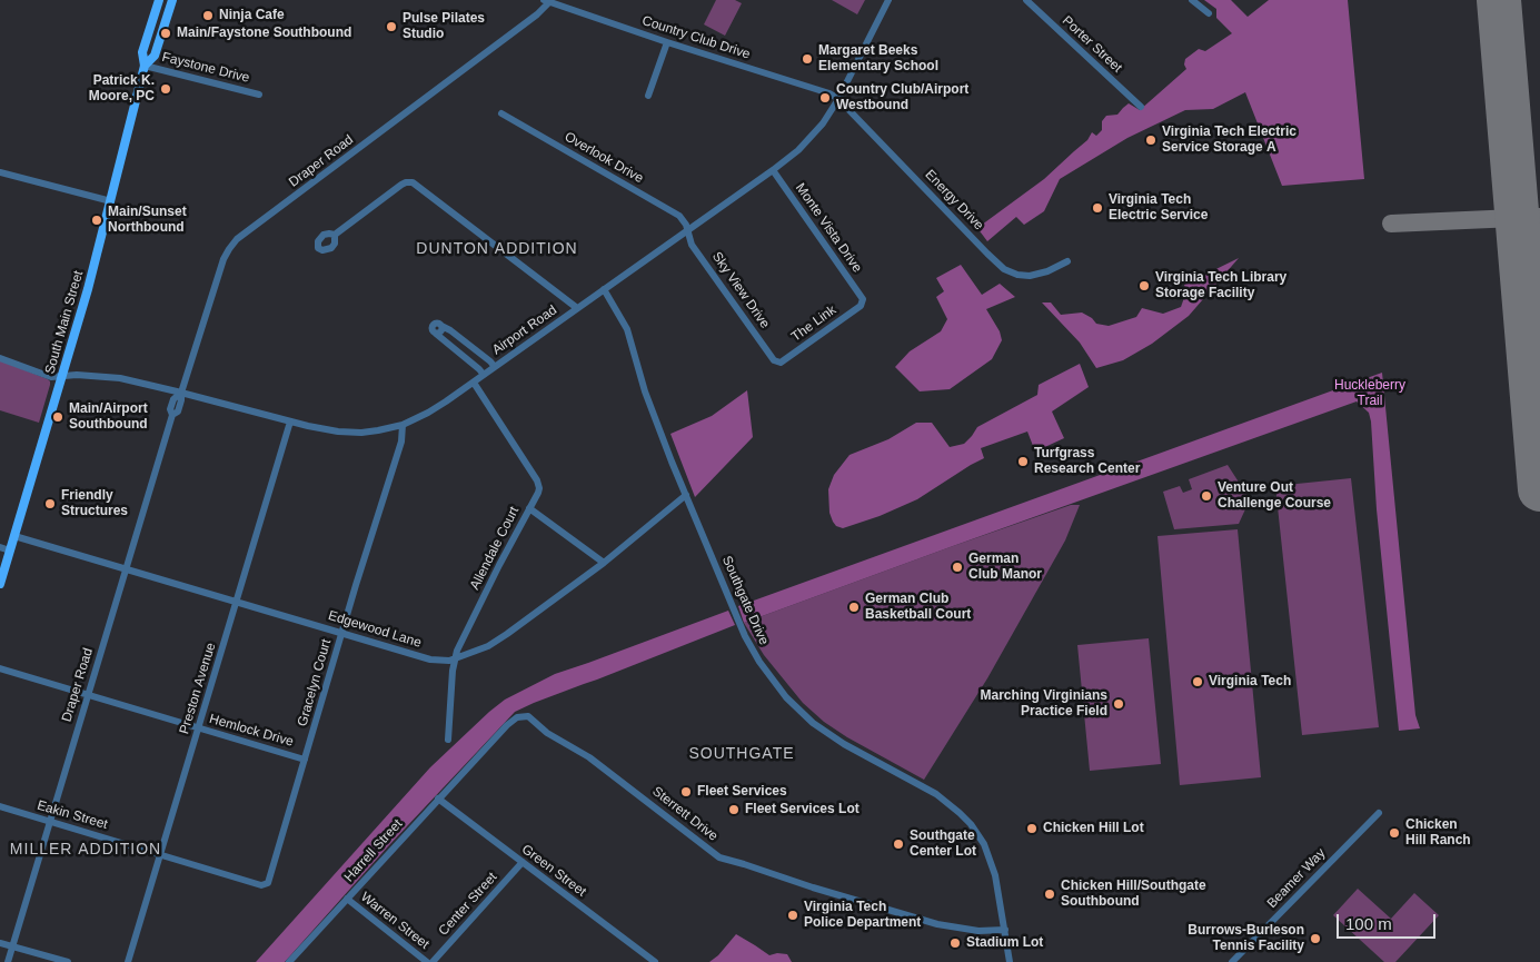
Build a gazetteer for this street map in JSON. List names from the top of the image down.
{
  "streets": {
    "main road": ["South Main Street"],
    "street": [
      "Country Club Drive",
      "Porter Street",
      "Faystone Drive",
      "Overlook Drive",
      "Draper Road",
      "Energy Drive",
      "Monte Vista Drive",
      "Sky View Drive",
      "The Link",
      "Airport Road",
      "Allendale Court",
      "Southgate Drive",
      "Edgewood Lane",
      "Gracelyn Court",
      "Preston Avenue",
      "Hemlock Drive",
      "Sterrett Drive",
      "Eakin Street",
      "Harrell Street",
      "Green Street",
      "Beamer Way",
      "Center Street",
      "Warren Street"
    ]
  },
  "crossings": [
    ["Country Club Drive", "Draper Road"],
    ["Country Club Drive", "Energy Drive"],
    ["Country Club Drive", "Airport Road"],
    ["Faystone Drive", "South Main Street"],
    ["Overlook Drive", "Sky View Drive"],
    ["Overlook Drive", "Airport Road"],
    ["Draper Road", "Airport Road"],
    ["Draper Road", "Edgewood Lane"],
    ["Draper Road", "Hemlock Drive"],
    ["Draper Road", "Eakin Street"],
    ["Energy Drive", "Airport Road"],
    ["Monte Vista Drive", "The Link"],
    ["Monte Vista Drive", "Airport Road"],
    ["Sky View Drive", "The Link"],
    ["Sky View Drive", "Airport Road"],
    ["South Main Street", "Airport Road"],
    ["South Main Street", "Edgewood Lane"],
    ["Airport Road", "Allendale Court"],
    ["Airport Road", "Southgate Drive"],
    ["Airport Road", "Gracelyn Court"],
    ["Airport Road", "Preston Avenue"],
    ["Allendale Court", "Edgewood Lane"],
    ["Southgate Drive", "Edgewood Lane"],
    ["Southgate Drive", "Sterrett Drive"],
    ["Edgewood Lane", "Gracelyn Court"],
    ["Edgewood Lane", "Preston Avenue"],
    ["Gracelyn Court", "Hemlock Drive"],
    ["Gracelyn Court", "Eakin Street"],
    ["Preston Avenue", "Hemlock Drive"],
    ["Preston Avenue", "Eakin Street"],
    ["Sterrett Drive", "Harrell Street"],
    ["Harrell Street", "Green Street"],
    ["Harrell Street", "Warren Street"],
    ["Green Street", "Center Street"]
  ],
  "districts": ["DUNTON ADDITION", "SOUTHGATE", "MILLER ADDITION"],
  "parks": ["Huckleberry Trail"],
  "places": [
    "Ninja Cafe",
    "Pulse Pilates Studio",
    "Main/Faystone Southbound",
    "Margaret Beeks Elementary School",
    "Patrick K. Moore, PC",
    "Country Club/Airport Westbound",
    "Virginia Tech Electric Service Storage A",
    "Virginia Tech Electric Service",
    "Main/Sunset Northbound",
    "Virginia Tech Library Storage Facility",
    "Main/Airport Southbound",
    "Turfgrass Research Center",
    "Venture Out Challenge Course",
    "Friendly Structures",
    "German Club Manor",
    "German Club Basketball Court",
    "Virginia Tech",
    "Marching Virginians Practice Field",
    "Fleet Services",
    "Fleet Services Lot",
    "Chicken Hill Lot",
    "Chicken Hill Ranch",
    "Southgate Center Lot",
    "Chicken Hill/Southgate Southbound",
    "Virginia Tech Police Department",
    "Burrows-Burleson Tennis Facility",
    "Stadium Lot"
  ],
  "scale_bar": "100 m"
}
